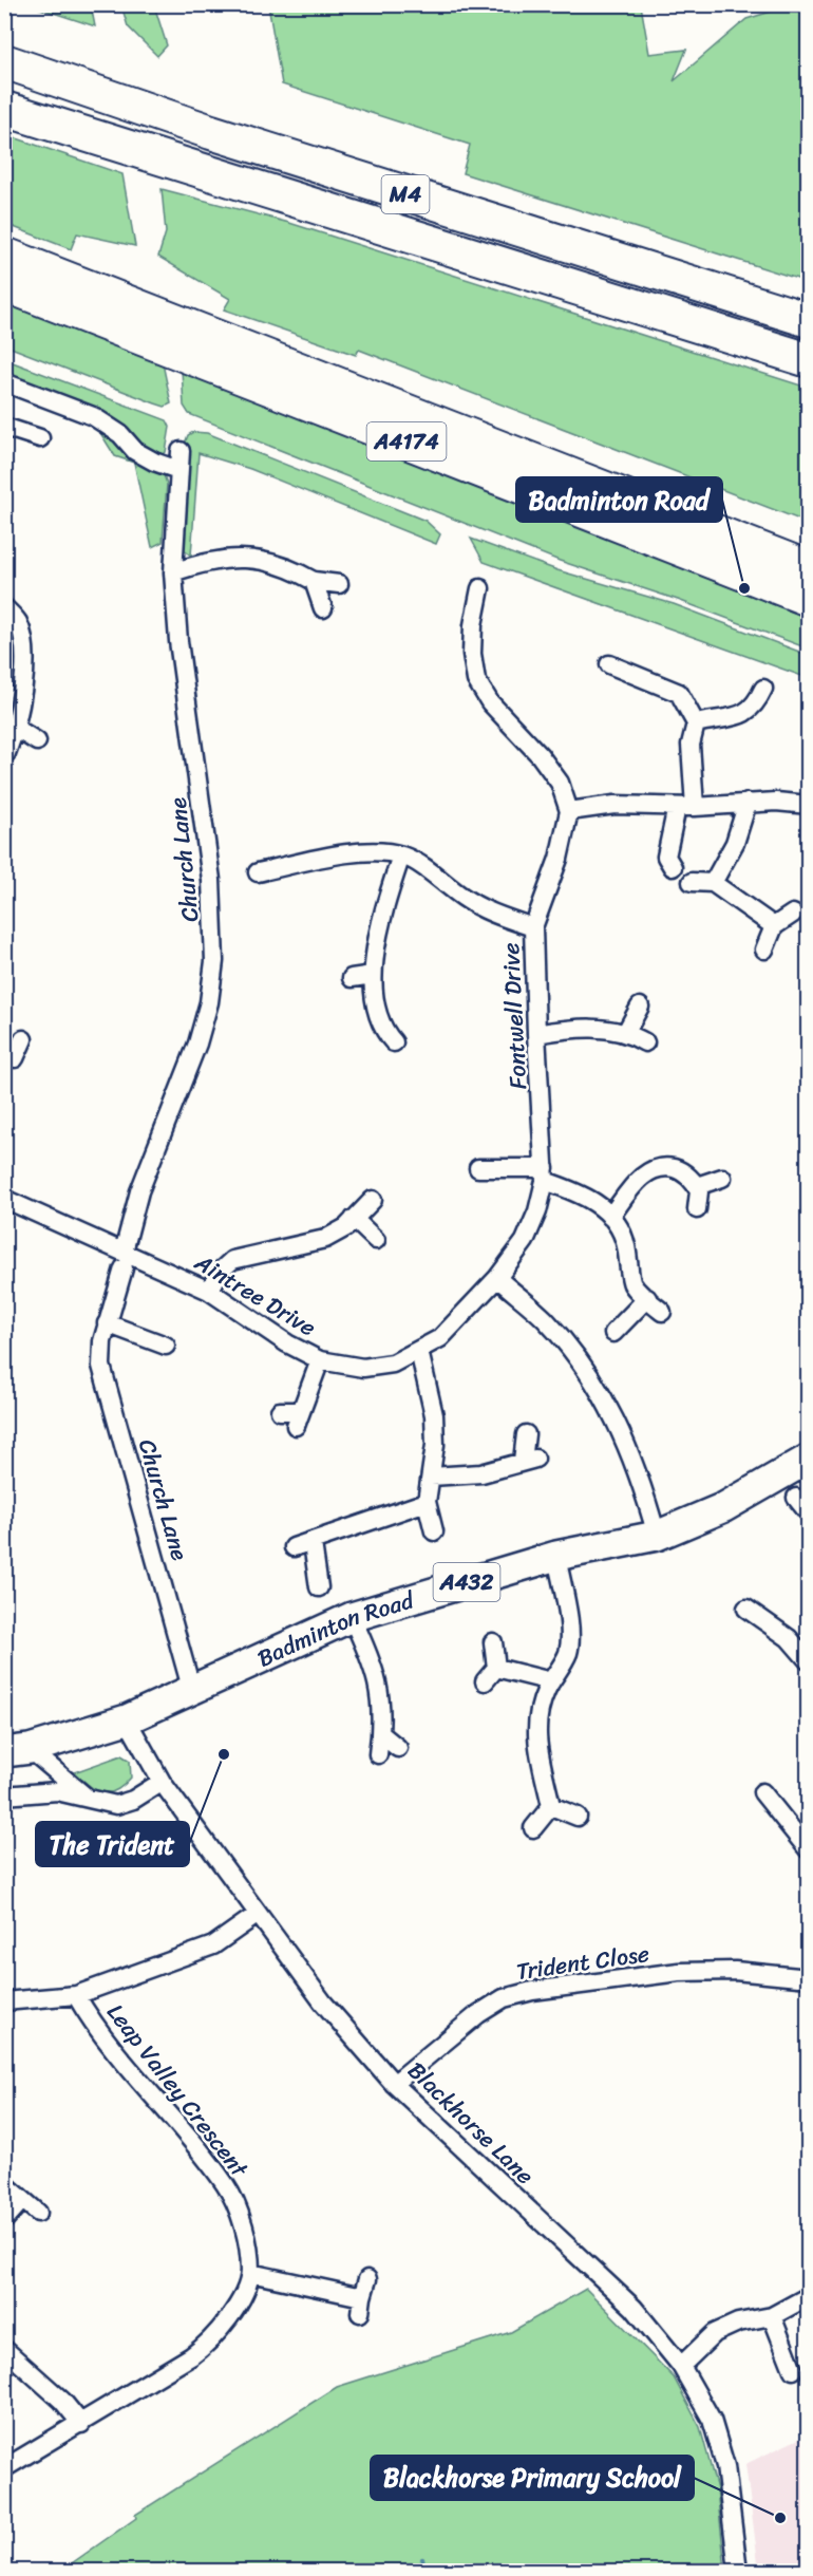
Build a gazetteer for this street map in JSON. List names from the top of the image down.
{
  "streets": {
    "highway": ["M4", "A4174"],
    "main road": ["A432", "Badminton Road"],
    "street": [
      "Church Lane",
      "Fontwell Drive",
      "Aintree Drive",
      "Trident Close",
      "Leap Valley Crescent",
      "Blackhorse Lane"
    ]
  },
  "crossings": [
    ["Church Lane", "Aintree Drive"],
    ["Church Lane", "Badminton Road"],
    ["Fontwell Drive", "Aintree Drive"],
    ["Badminton Road", "Blackhorse Lane"],
    ["Trident Close", "Blackhorse Lane"]
  ],
  "places": ["Badminton Road", "The Trident", "Blackhorse Primary School"]
}
